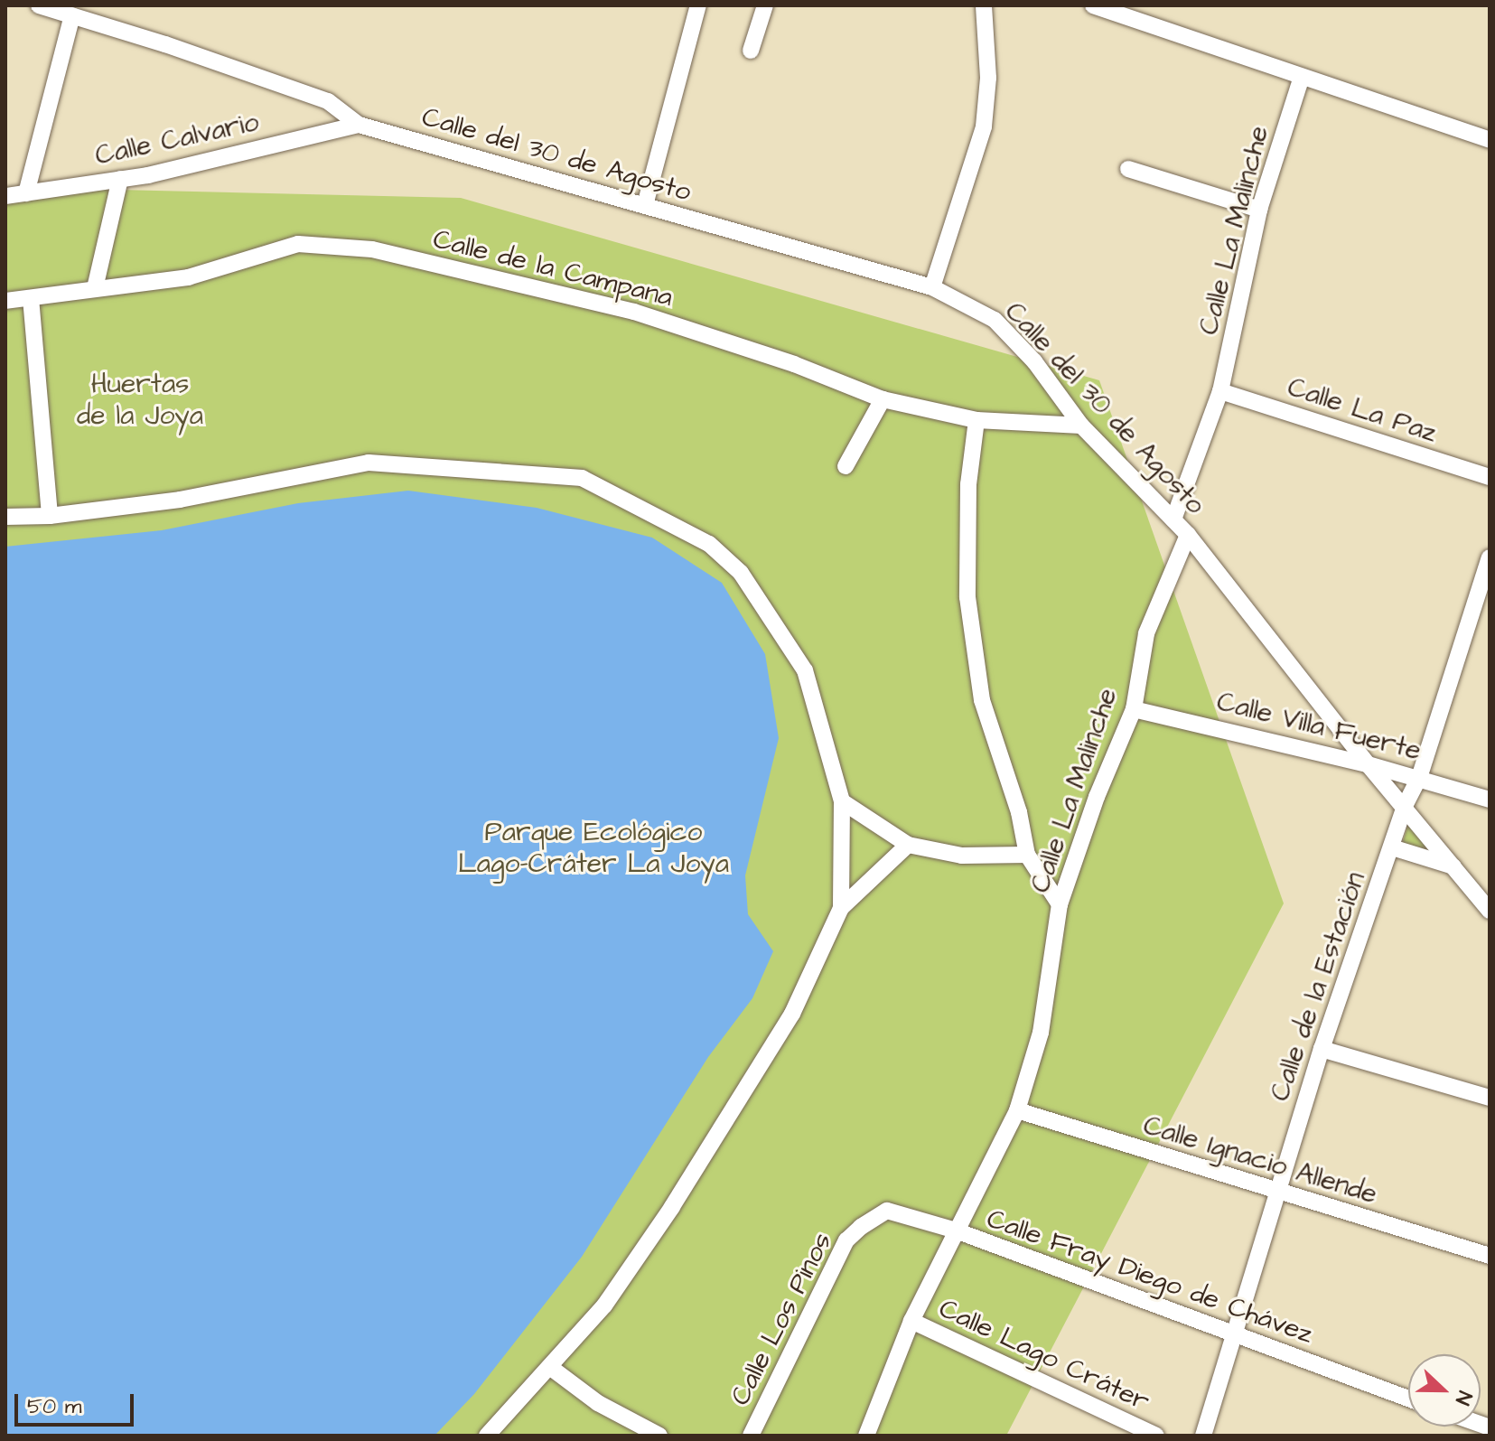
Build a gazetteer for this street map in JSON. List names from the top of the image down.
{
  "streets": {
    "street": [
      "Calle Calvario",
      "Calle del 30 de Agosto",
      "Calle La Malinche",
      "Calle de la Campana",
      "Calle La Paz",
      "Calle Villa Fuerte",
      "Calle de la Estación",
      "Calle Ignacio Allende",
      "Calle Fray Diego de Chávez",
      "Calle Los Pinos",
      "Calle Lago Cráter"
    ]
  },
  "crossings": [
    ["Calle Calvario", "Calle del 30 de Agosto"],
    ["Calle del 30 de Agosto", "Calle La Malinche"],
    ["Calle del 30 de Agosto", "Calle de la Campana"],
    ["Calle del 30 de Agosto", "Calle Villa Fuerte"],
    ["Calle del 30 de Agosto", "Calle de la Estación"],
    ["Calle La Malinche", "Calle La Paz"],
    ["Calle La Malinche", "Calle Villa Fuerte"],
    ["Calle La Malinche", "Calle Ignacio Allende"],
    ["Calle La Malinche", "Calle Fray Diego de Chávez"],
    ["Calle La Malinche", "Calle Lago Cráter"],
    ["Calle Villa Fuerte", "Calle de la Estación"],
    ["Calle de la Estación", "Calle Ignacio Allende"],
    ["Calle de la Estación", "Calle Fray Diego de Chávez"],
    ["Calle Fray Diego de Chávez", "Calle Los Pinos"]
  ],
  "parks": ["Huertas de la Joya", "Parque Ecológico Lago-Cráter La Joya"],
  "scale_bar": "50 m",
  "north": "right"
}
